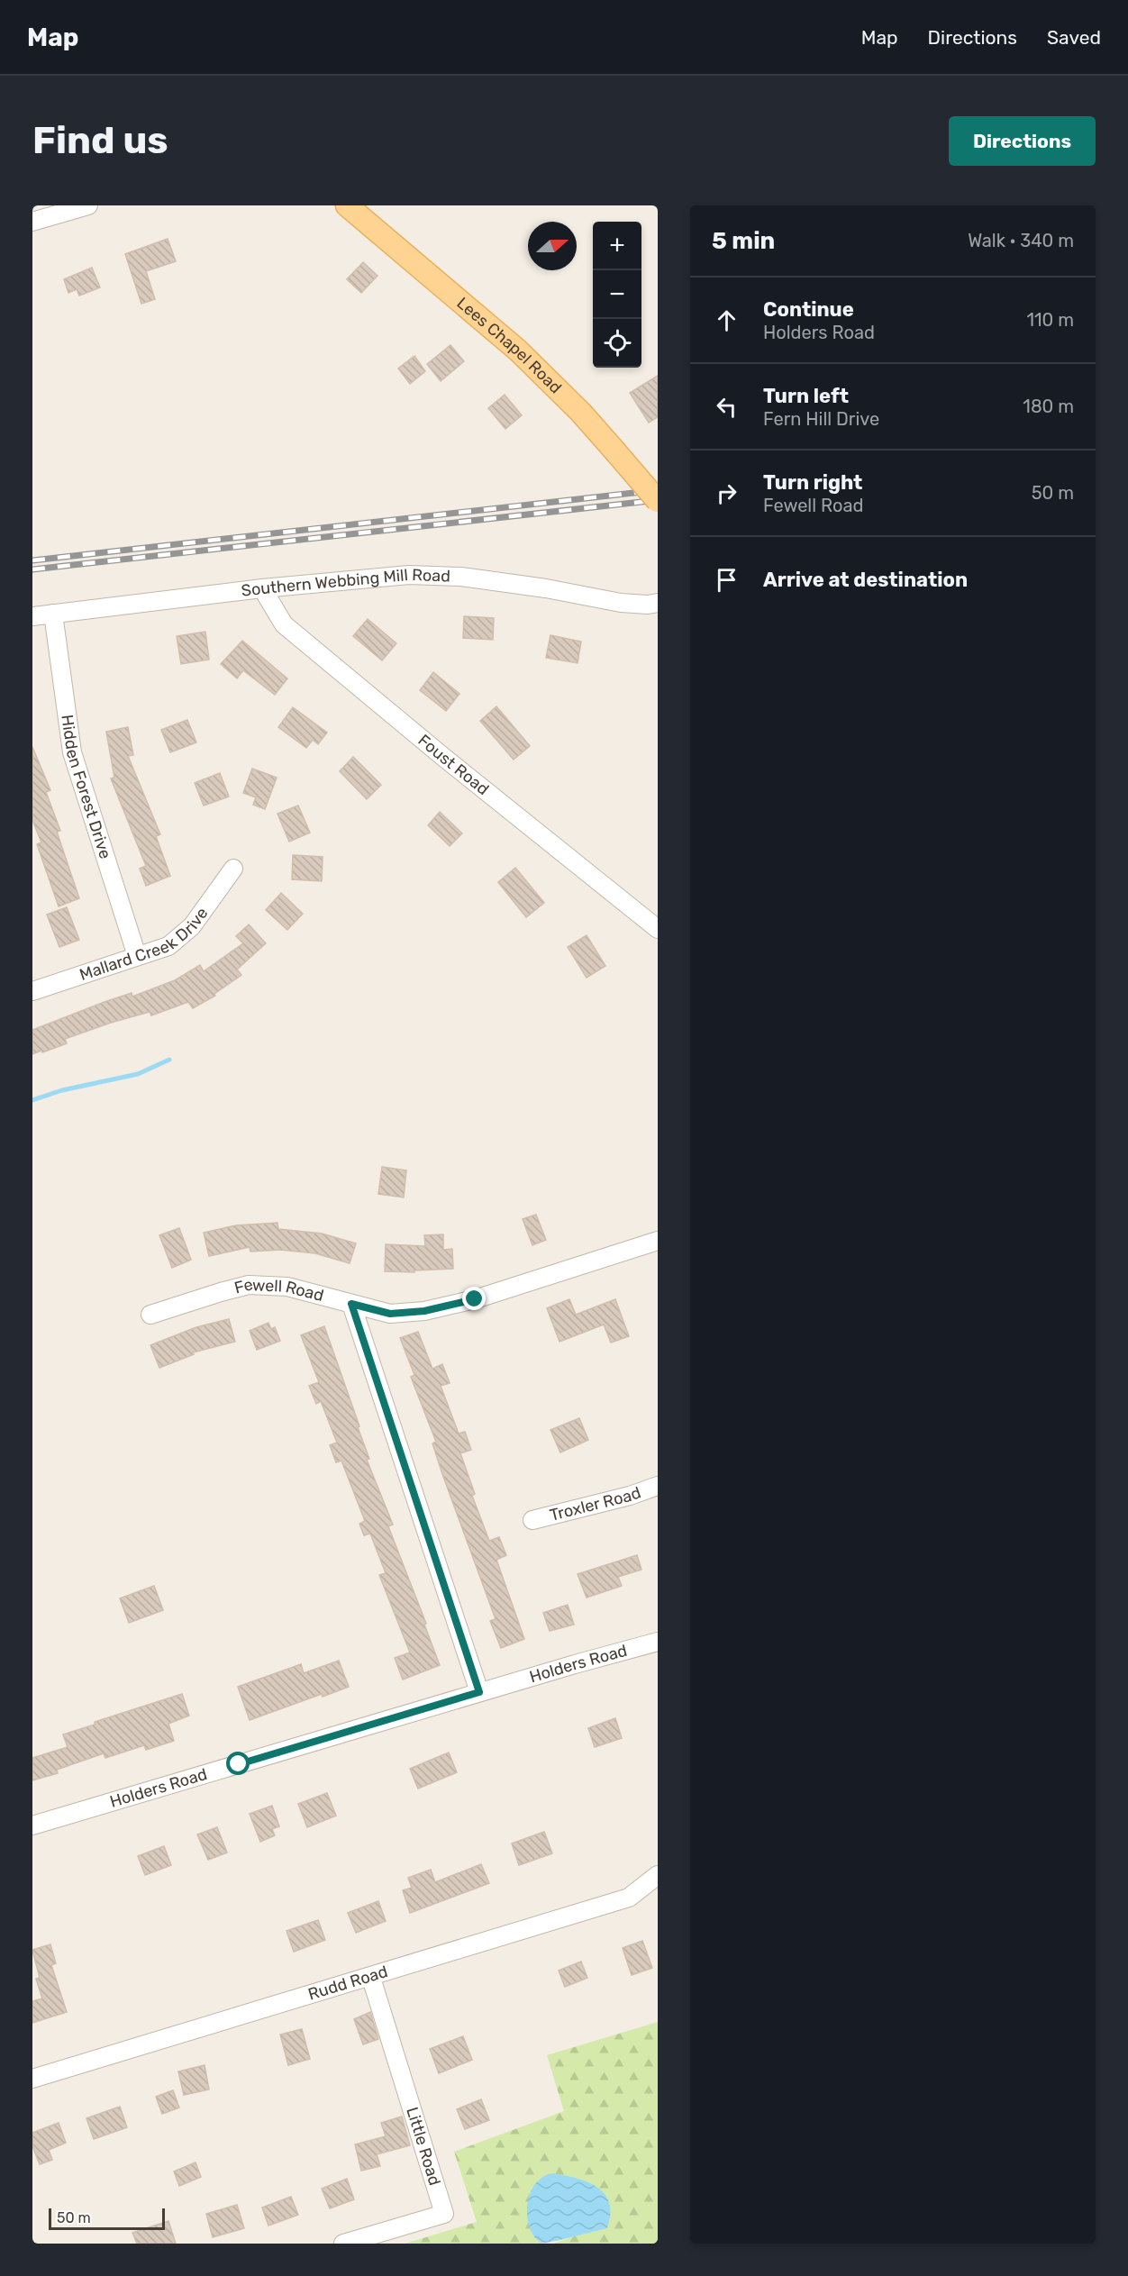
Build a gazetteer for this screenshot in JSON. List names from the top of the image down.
{
  "streets": {
    "main road": ["Lees Chapel Road"],
    "street": [
      "Southern Webbing Mill Road",
      "Foust Road",
      "Hidden Forest Drive",
      "Mallard Creek Drive",
      "Fewell Road",
      "Troxler Road",
      "Holders Road",
      "Rudd Road",
      "Little Road"
    ]
  },
  "crossings": [
    ["Southern Webbing Mill Road", "Foust Road"],
    ["Southern Webbing Mill Road", "Hidden Forest Drive"],
    ["Hidden Forest Drive", "Mallard Creek Drive"],
    ["Rudd Road", "Little Road"]
  ],
  "scale_bar": "50 m",
  "north": "right",
  "page": {
    "header": "Map",
    "nav": ["Map", "Directions", "Saved"],
    "buttons": "Directions",
    "title": "Find us",
    "heading": ["5 min", "Walk · 340 m"],
    "map_buttons": ["+", "−"],
    "list": [
      ["Continue", "Holders Road", "110 m"],
      ["Turn left", "Fern Hill Drive", "180 m"],
      ["Turn right", "Fewell Road", "50 m"],
      "Arrive at destination"
    ],
    "scale": "50 m"
  }
}
